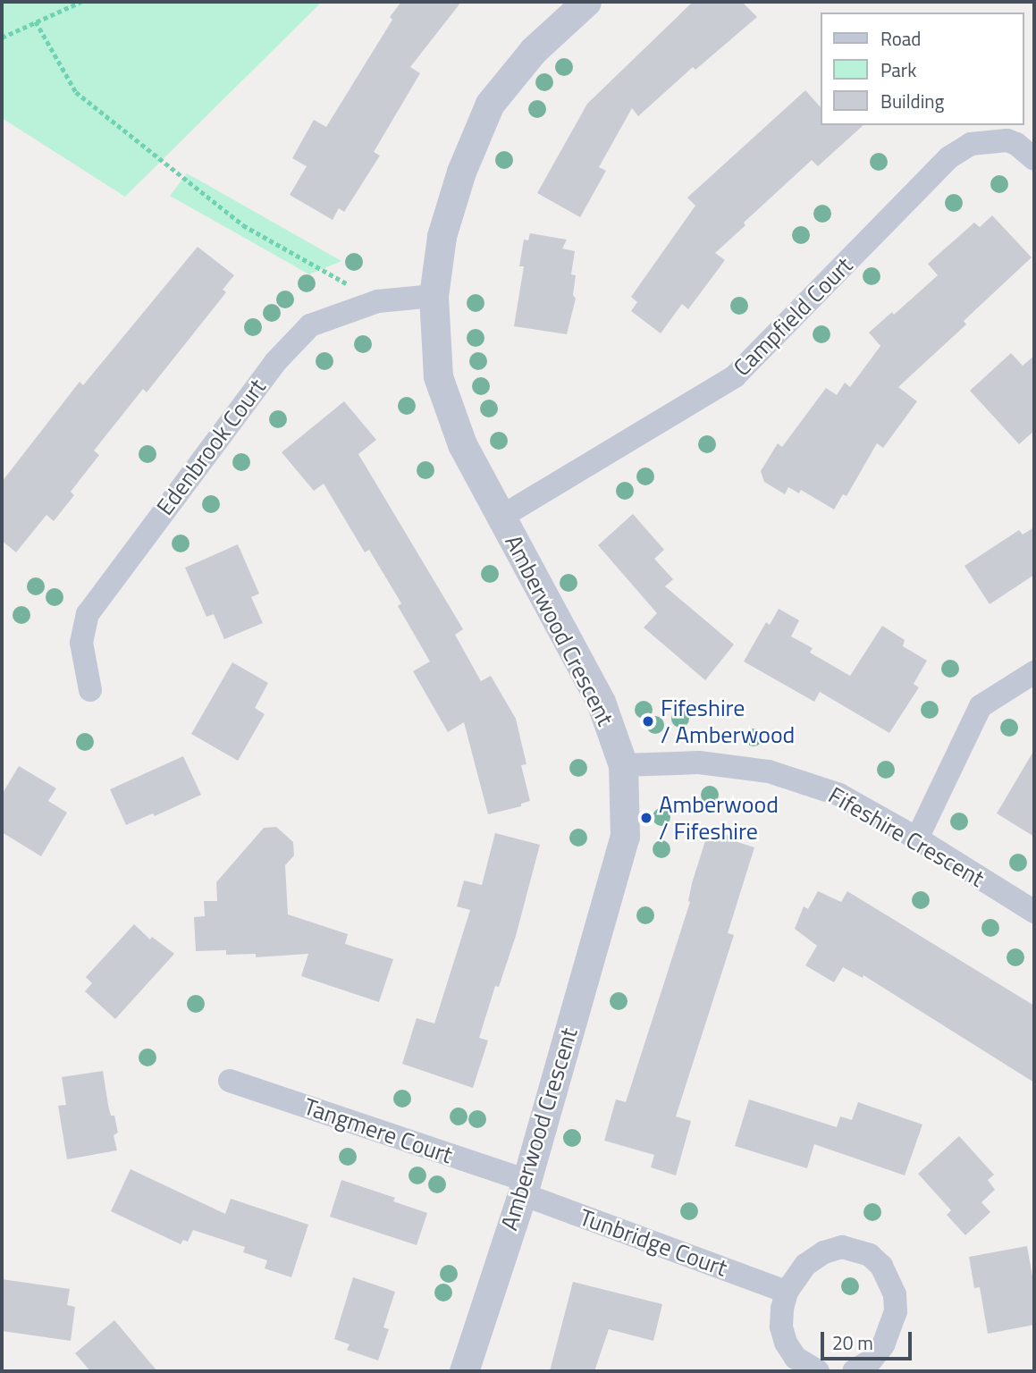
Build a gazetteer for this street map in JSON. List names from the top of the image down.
{
  "streets": {
    "street": [
      "Campfield Court",
      "Edenbrook Court",
      "Amberwood Crescent",
      "Fifeshire Crescent",
      "Tangmere Court",
      "Tunbridge Court"
    ]
  },
  "crossings": [
    ["Campfield Court", "Amberwood Crescent"],
    ["Edenbrook Court", "Amberwood Crescent"],
    ["Amberwood Crescent", "Fifeshire Crescent"],
    ["Amberwood Crescent", "Tangmere Court"],
    ["Amberwood Crescent", "Tunbridge Court"],
    ["Tangmere Court", "Tunbridge Court"]
  ],
  "places": ["Fifeshire / Amberwood", "Amberwood / Fifeshire"],
  "legend": ["Road", "Park", "Building"],
  "scale_bar": "20 m"
}
